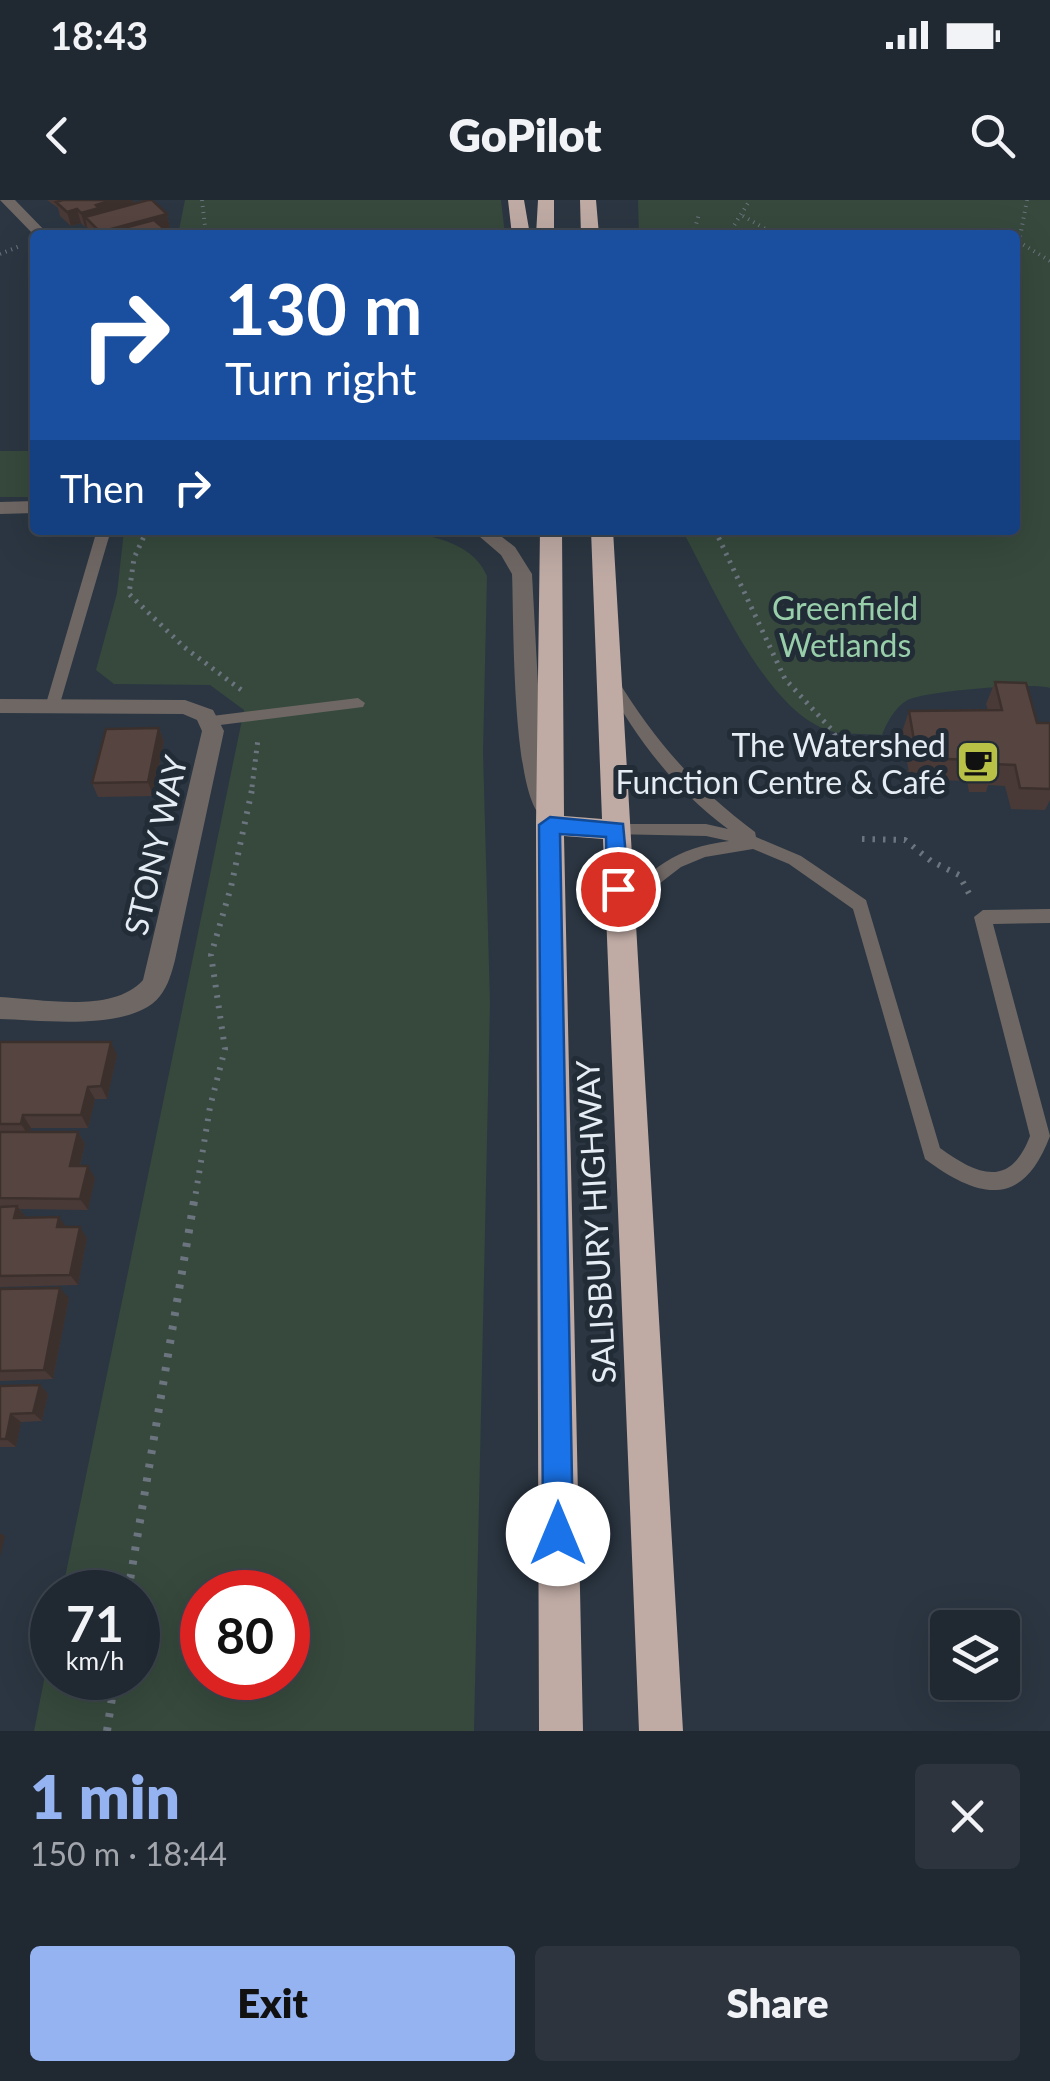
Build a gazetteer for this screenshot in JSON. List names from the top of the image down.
{
  "streets": {
    "highway": ["SALISBURY HIGHWAY"],
    "street": ["STONY WAY"]
  },
  "parks": ["Greenfield Wetlands"],
  "places": {
    "cafe": ["The Watershed Function Centre & Café"]
  },
  "page": {
    "status": "18:43",
    "header": "GoPilot",
    "turn": ["130 m", "Turn right"],
    "then": "Then",
    "speed": "71 km/h",
    "limit": "80",
    "heading": ["1 min", "150 m · 18:44"],
    "buttons": ["Exit", "Share"]
  }
}
